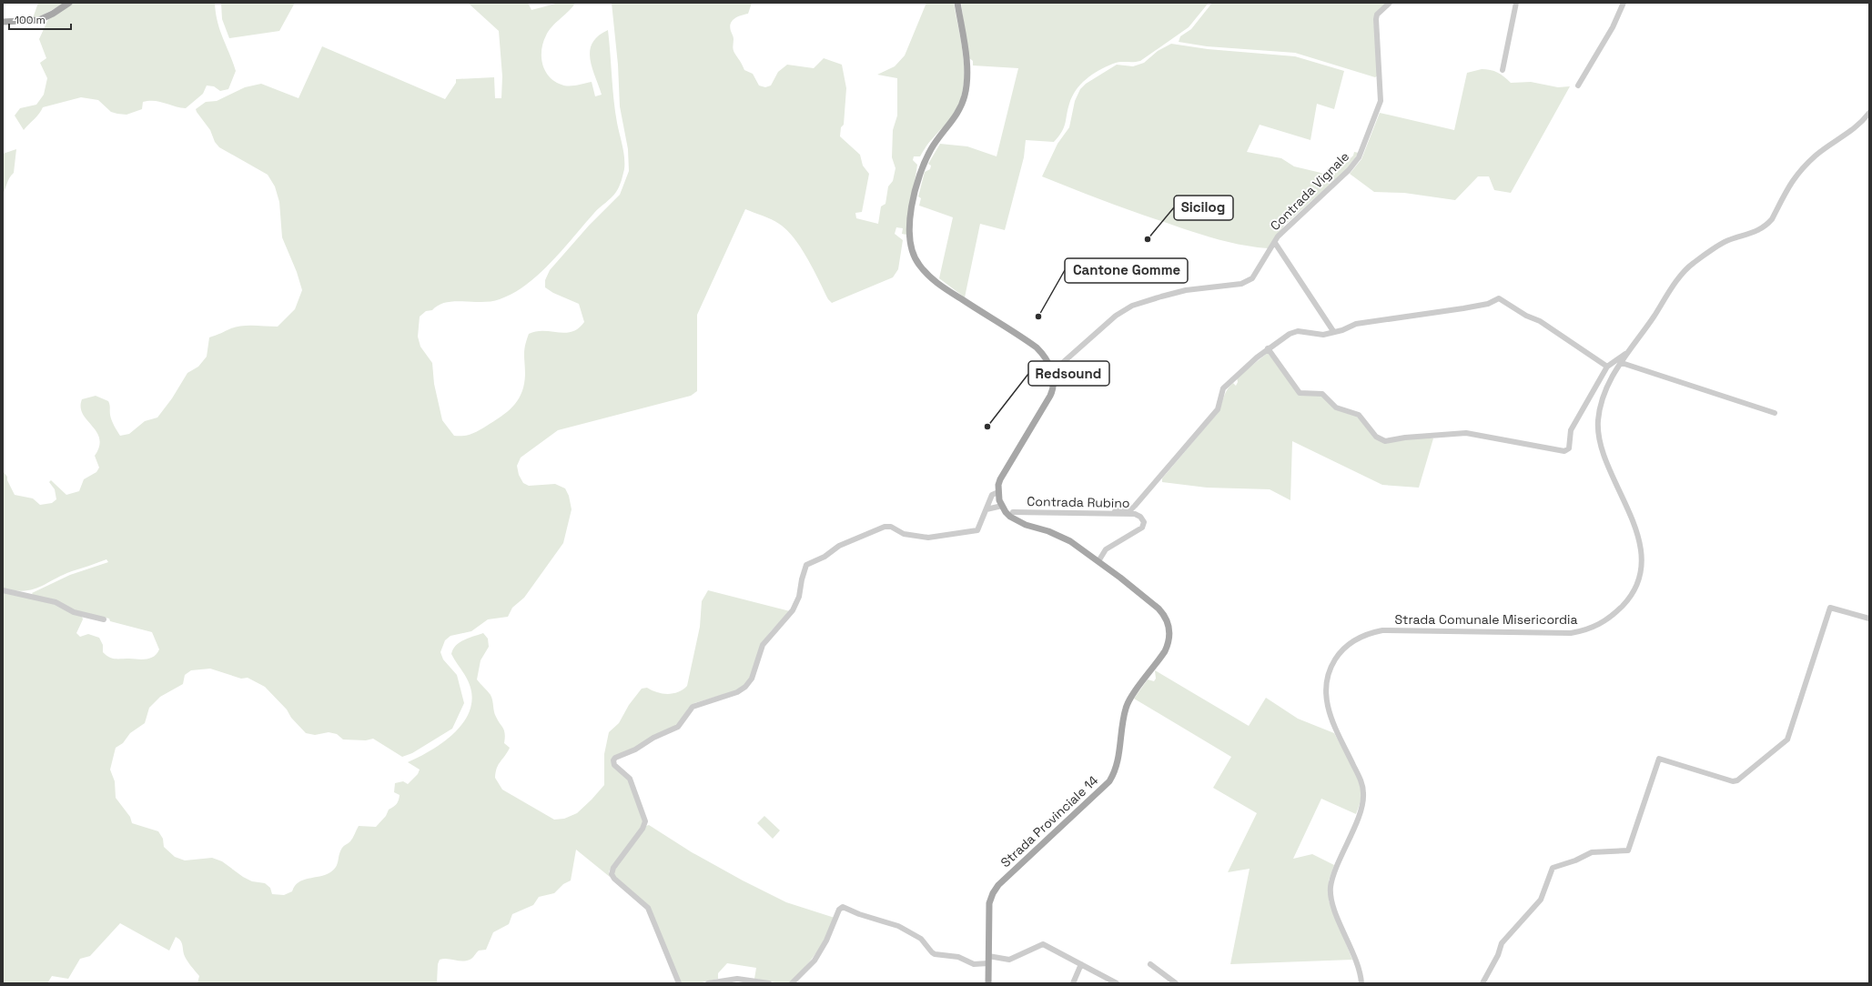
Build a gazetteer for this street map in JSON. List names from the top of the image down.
{
  "streets": {
    "main road": ["Strada Provinciale 14"],
    "street": ["Contrada Vignale", "Contrada Rubino", "Strada Comunale Misericordia"]
  },
  "crossings": [
    ["Contrada Vignale", "Strada Provinciale 14"],
    ["Contrada Rubino", "Strada Provinciale 14"]
  ],
  "places": ["Sicilog", "Cantone Gomme", "Redsound"],
  "scale_bar": "100 m"
}
